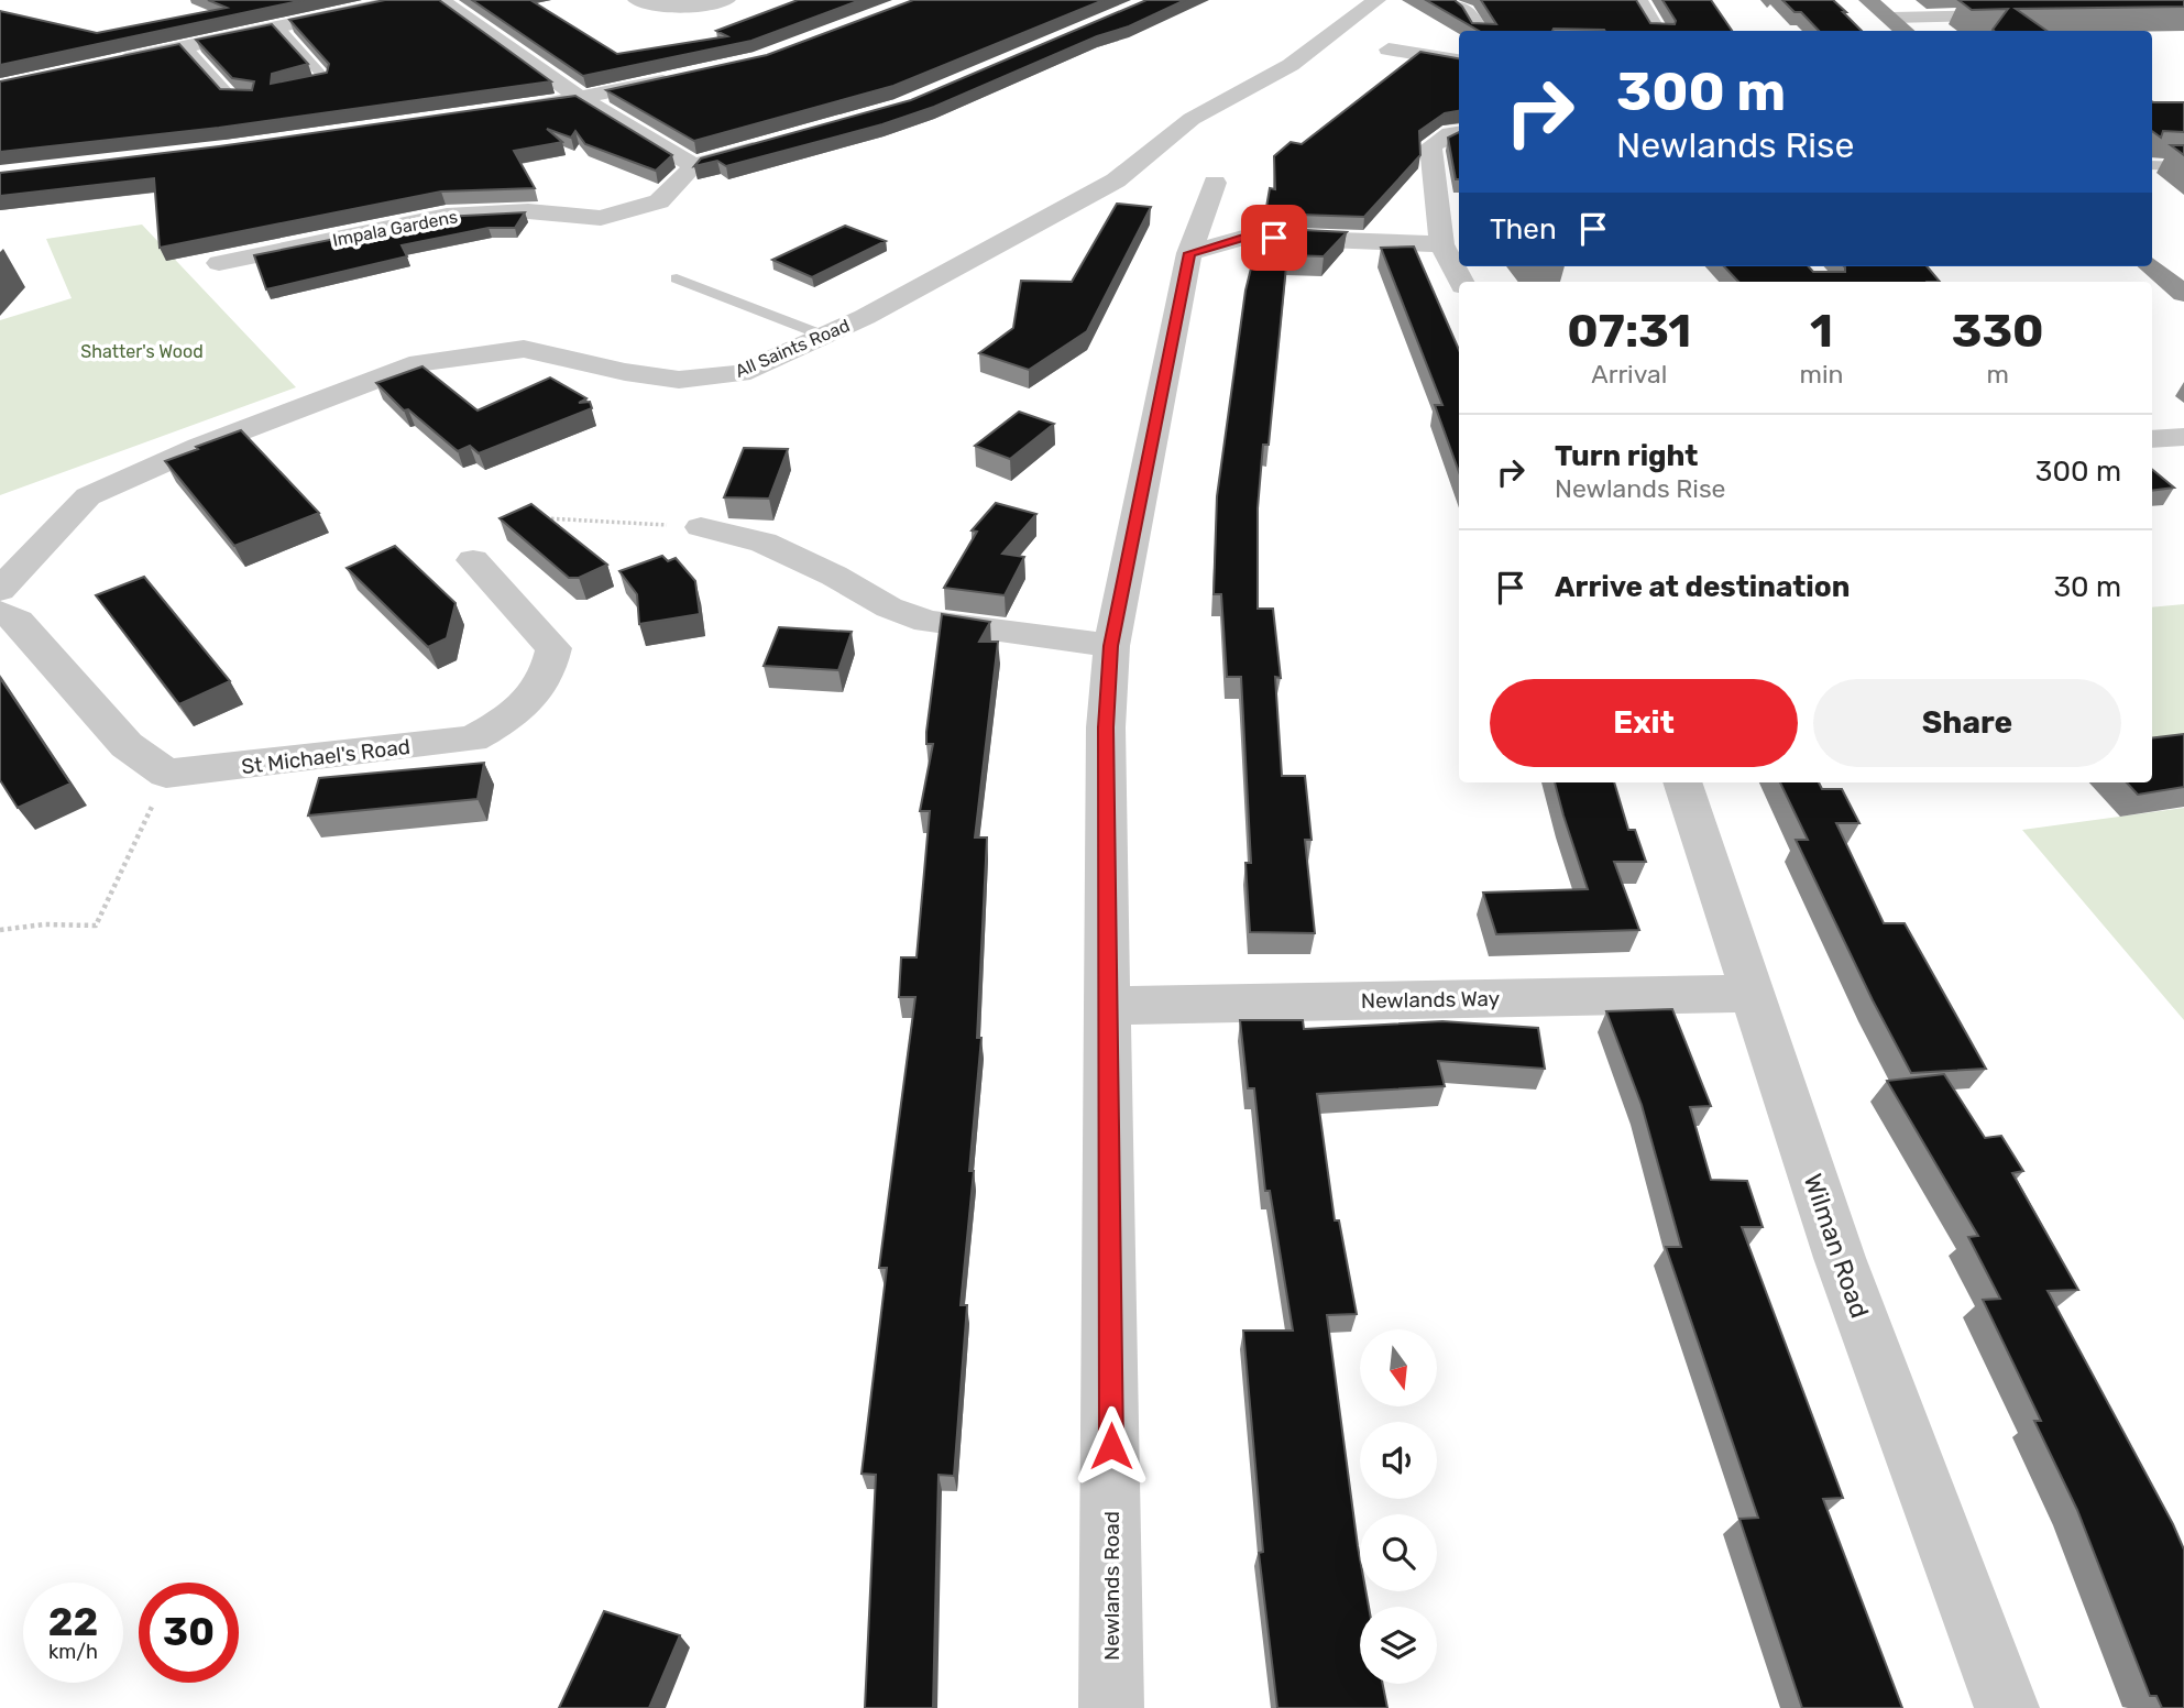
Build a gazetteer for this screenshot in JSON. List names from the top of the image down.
{
  "streets": {
    "street": [
      "Impala Gardens",
      "All Saints Road",
      "St Michael's Road",
      "Newlands Way",
      "Wilman Road",
      "Newlands Road"
    ]
  },
  "crossings": [
    ["Newlands Way", "Wilman Road"],
    ["Newlands Way", "Newlands Road"]
  ],
  "parks": ["Shatter's Wood"],
  "north": "bottom",
  "page": {
    "turn": ["300 m", "Newlands Rise"],
    "then": "Then",
    "eta": [
      "07:31",
      "Arrival",
      "1",
      "min",
      "330",
      "m"
    ],
    "list": [
      {
        "name": "Turn right",
        "note": "Newlands Rise",
        "value": "300 m"
      },
      {
        "name": "Arrive at destination",
        "value": "30 m"
      }
    ],
    "buttons": ["Exit", "Share"],
    "speed": "22 km/h",
    "limit": "30"
  }
}
